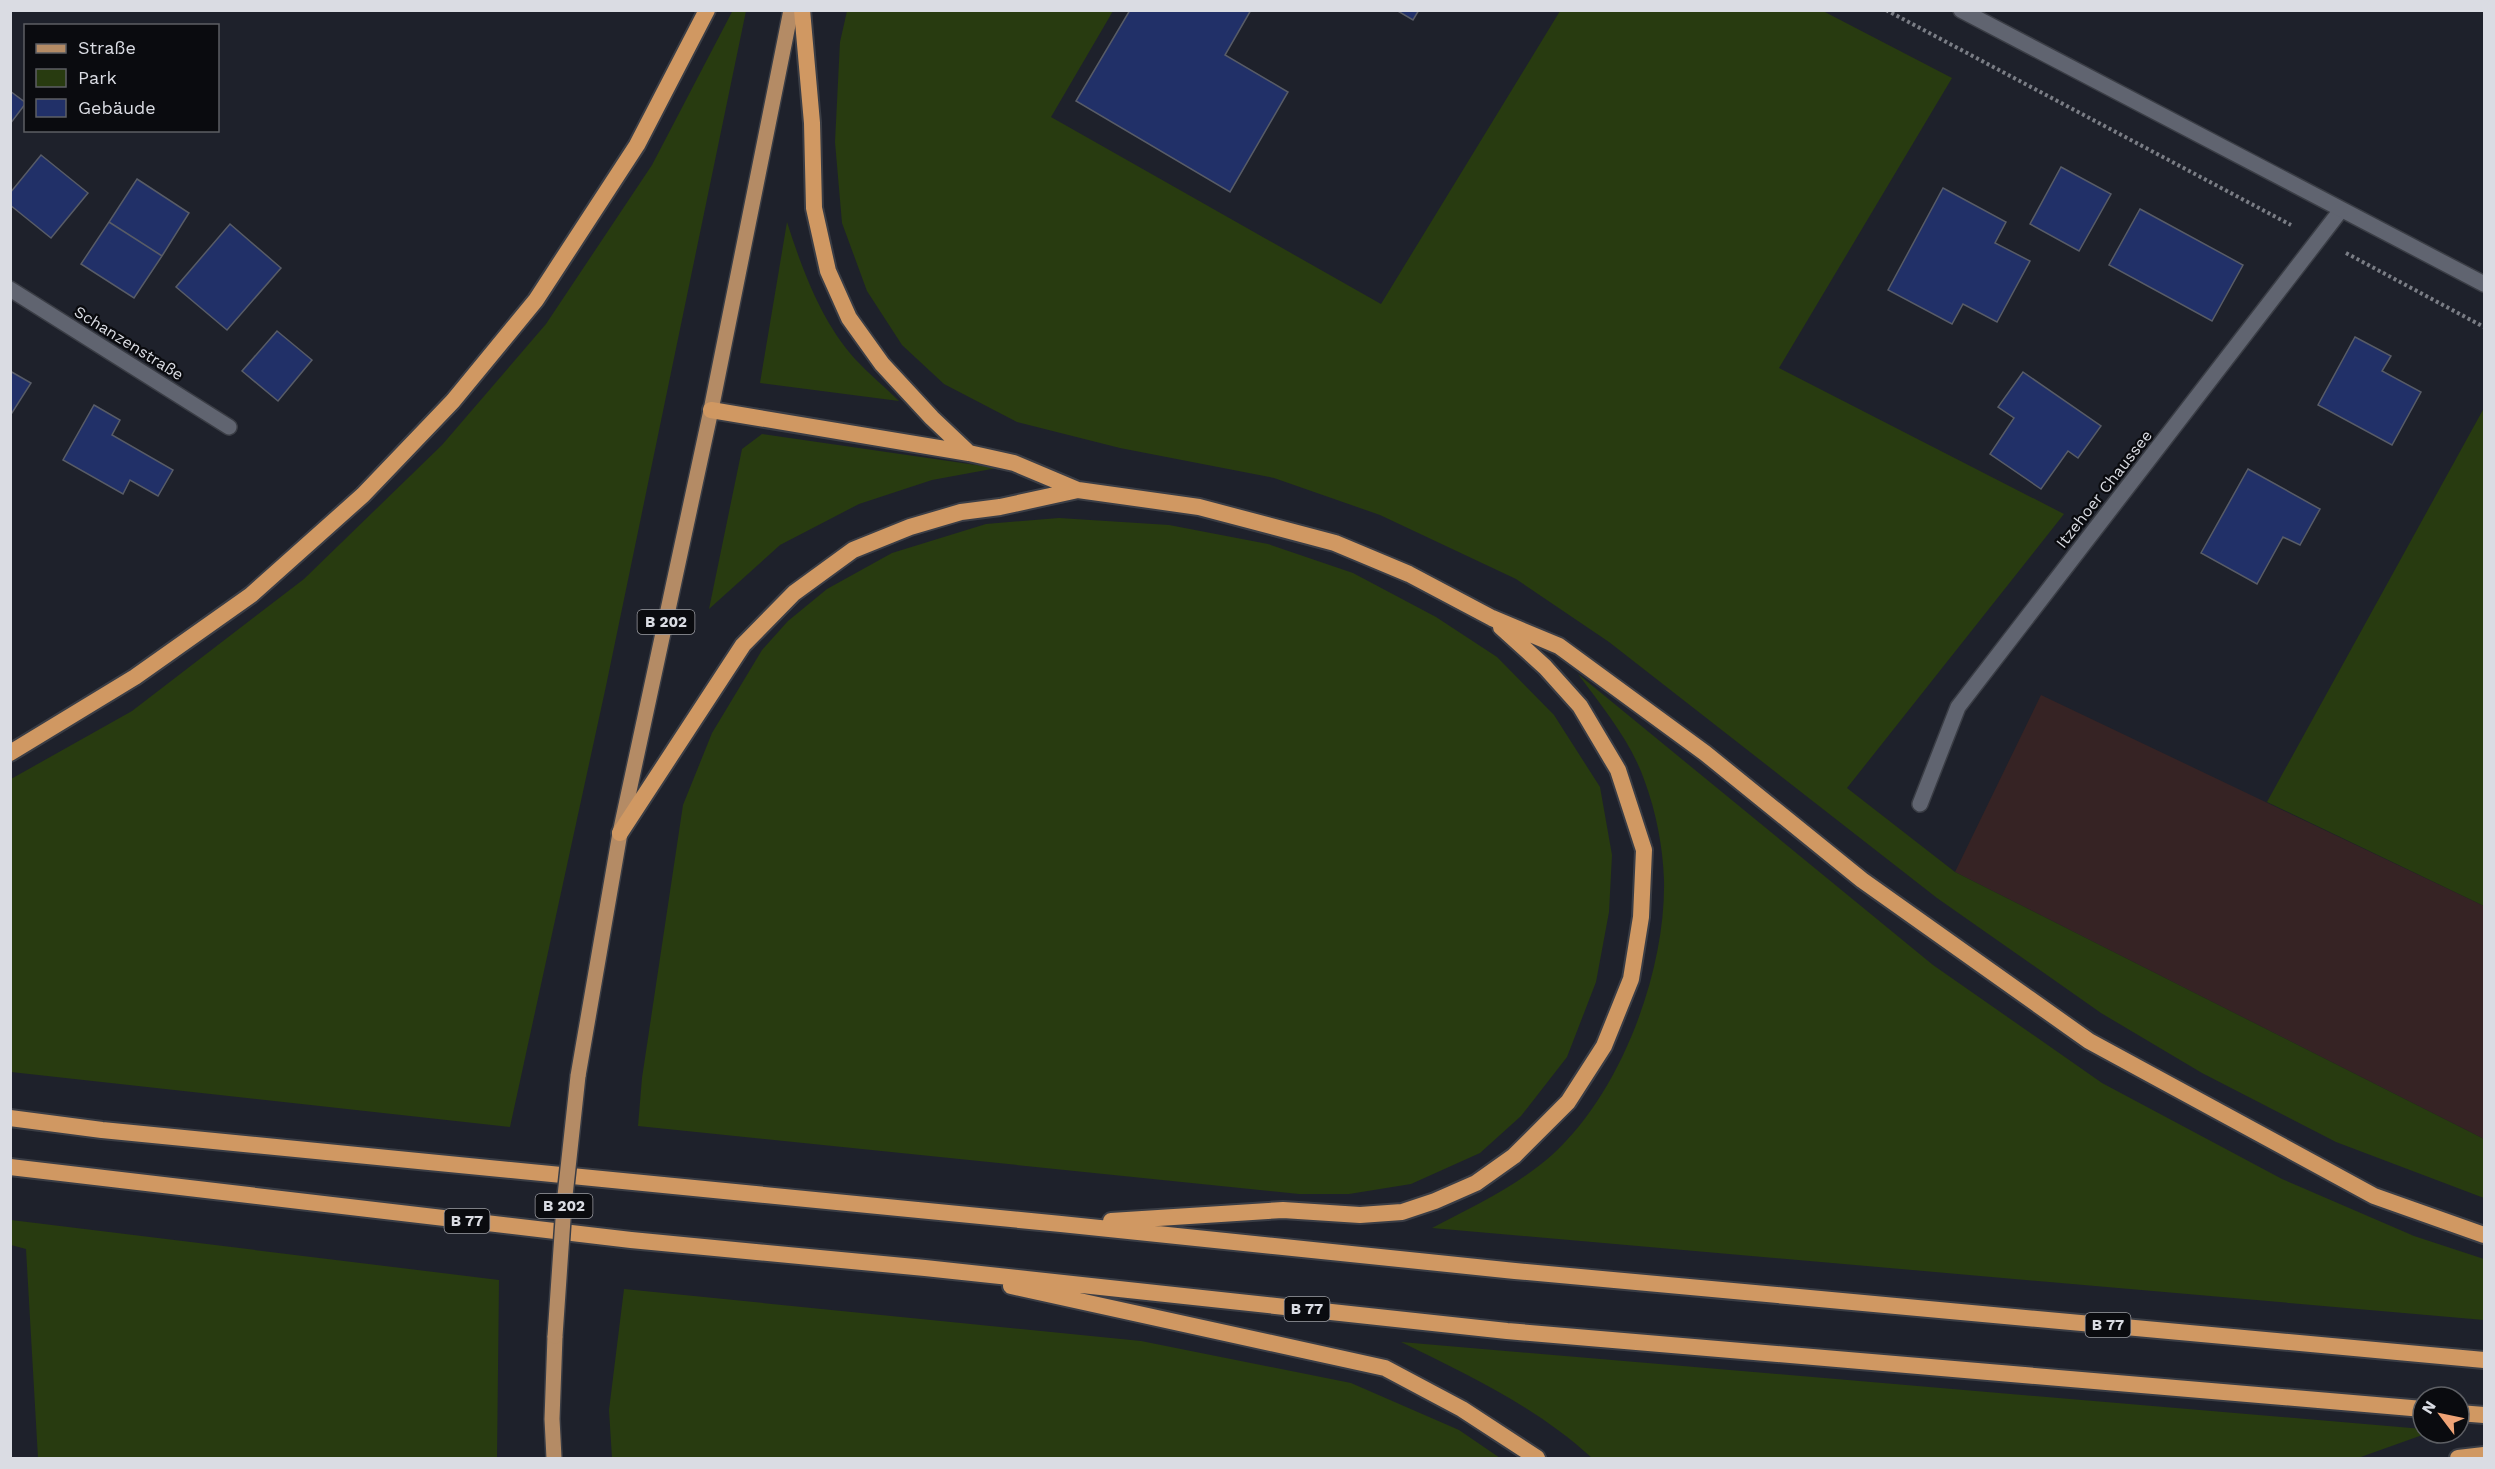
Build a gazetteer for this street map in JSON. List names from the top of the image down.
{
  "streets": {
    "highway": ["B 77"],
    "main road": ["B 202"],
    "street": ["Schanzenstraße", "Itzehoer Chaussee"]
  },
  "legend": ["Straße", "Park", "Gebäude"],
  "north": "top left"
}
